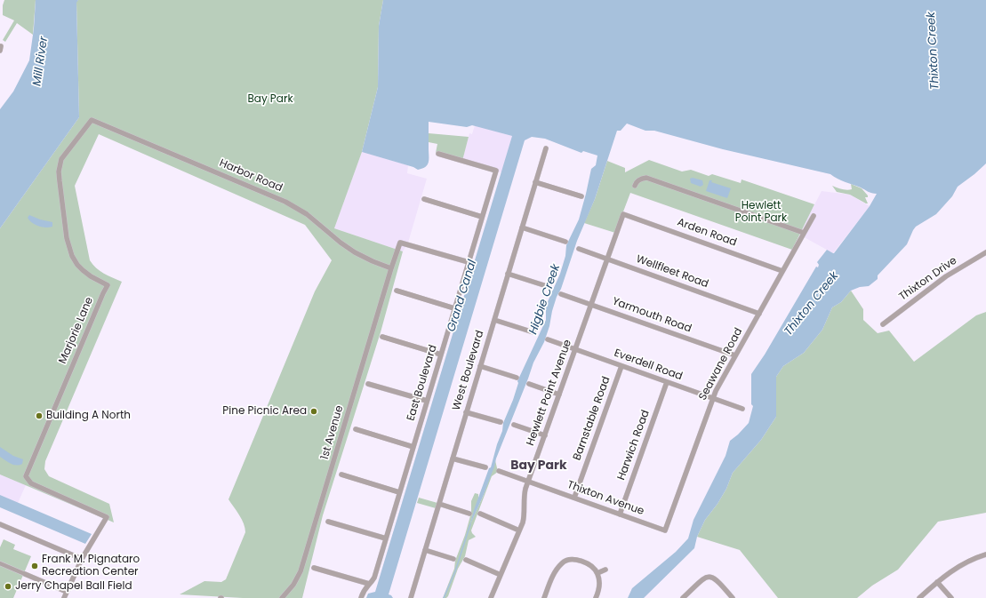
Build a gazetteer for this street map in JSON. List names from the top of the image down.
{
  "streets": {
    "street": [
      "Harbor Road",
      "Arden Road",
      "Wellfleet Road",
      "Thixton Drive",
      "Yarmouth Road",
      "Marjorie Lane",
      "Seawane Road",
      "Everdell Road",
      "West Boulevard",
      "East Boulevard",
      "Hewlett Point Avenue",
      "Barnstable Road",
      "1st Avenue",
      "Harwich Road",
      "Thixton Avenue"
    ]
  },
  "crossings": [
    ["Harbor Road", "Marjorie Lane"],
    ["Harbor Road", "1st Avenue"],
    ["Arden Road", "Seawane Road"],
    ["Arden Road", "Hewlett Point Avenue"],
    ["Wellfleet Road", "Seawane Road"],
    ["Wellfleet Road", "Hewlett Point Avenue"],
    ["Yarmouth Road", "Seawane Road"],
    ["Yarmouth Road", "Hewlett Point Avenue"],
    ["Seawane Road", "Everdell Road"],
    ["Seawane Road", "Thixton Avenue"],
    ["Everdell Road", "Hewlett Point Avenue"],
    ["Everdell Road", "Barnstable Road"],
    ["Everdell Road", "Harwich Road"],
    ["East Boulevard", "1st Avenue"],
    ["Hewlett Point Avenue", "Thixton Avenue"],
    ["Barnstable Road", "Thixton Avenue"],
    ["Harwich Road", "Thixton Avenue"]
  ],
  "districts": ["Bay Park"],
  "water": [
    "Thixton Creek",
    "Mill River",
    "Grand Canal",
    "Higbie Creek"
  ],
  "parks": ["Bay Park", "Hewlett Point Park"],
  "places": [
    "Pine Picnic Area",
    "Building A North",
    "Frank M. Pignataro Recreation Center",
    "Jerry Chapel Ball Field"
  ]
}
